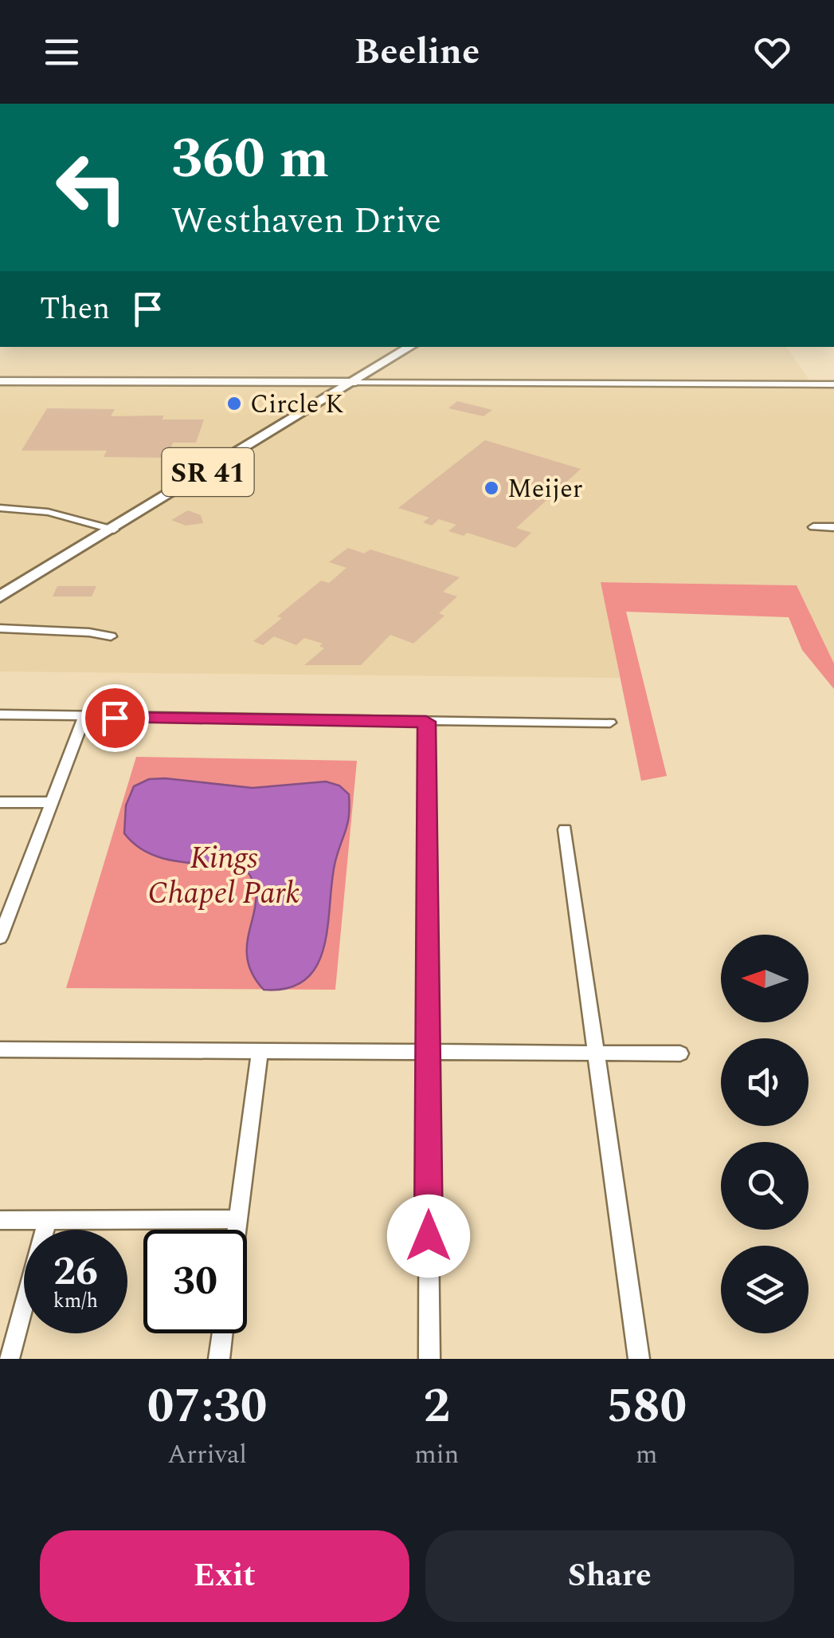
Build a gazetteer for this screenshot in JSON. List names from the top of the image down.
{
  "streets": {
    "main road": ["SR 41"]
  },
  "parks": ["Kings Chapel Park"],
  "places": ["Circle K", "Meijer"],
  "north": "left",
  "page": {
    "header": "Beeline",
    "turn": ["360 m", "Westhaven Drive"],
    "then": "Then",
    "speed": "26 km/h",
    "limit": "30",
    "eta": [
      "07:30",
      "Arrival",
      "2",
      "min",
      "580",
      "m"
    ],
    "buttons": ["Exit", "Share"]
  }
}
